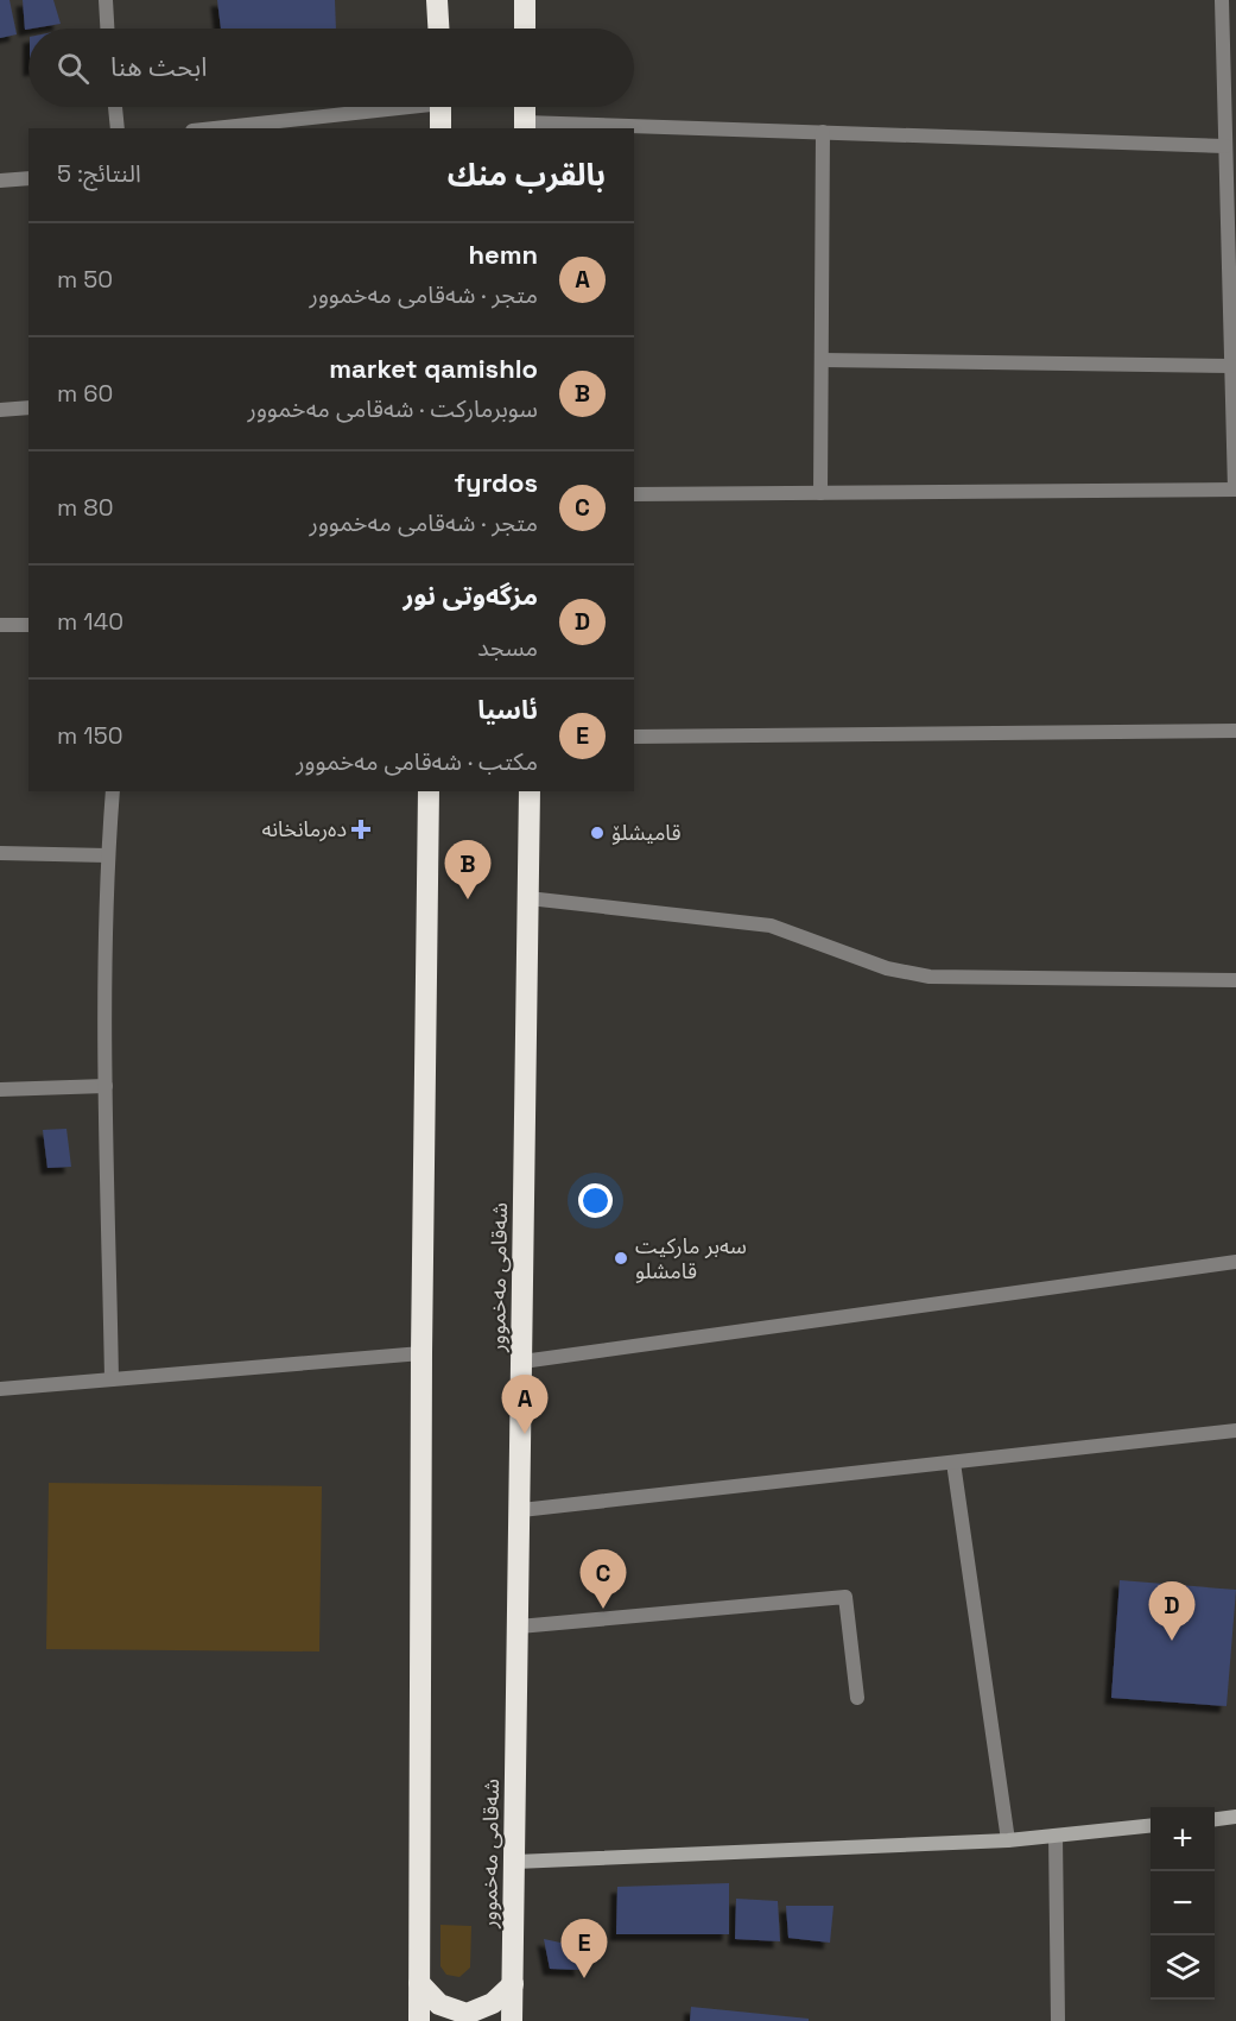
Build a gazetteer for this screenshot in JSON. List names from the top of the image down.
{
  "streets": {
    "highway": ["شەقامی مەخموور"]
  },
  "places": {
    "health": ["ده‌رمانخانه"],
    "other": ["قاميشلۆ", "سەبر مارکیت قامشلو"]
  },
  "page": {
    "search": "ابحث هنا",
    "heading": ["بالقرب منك", "النتائج: 5"],
    "list": [
      {
        "mark": "A",
        "name": "hemn",
        "note": "متجر · شەقامی مەخموور",
        "value": "50 m"
      },
      {
        "mark": "B",
        "name": "market qamishlo",
        "note": "سوبرماركت · شەقامی مەخموور",
        "value": "60 m"
      },
      {
        "mark": "C",
        "name": "fyrdos",
        "note": "متجر · شەقامی مەخموور",
        "value": "80 m"
      },
      {
        "mark": "D",
        "name": "مزگەوتی نور",
        "note": "مسجد",
        "value": "140 m"
      },
      {
        "mark": "E",
        "name": "ئاسیا",
        "note": "مكتب · شەقامی مەخموور",
        "value": "150 m"
      }
    ],
    "pins": [
      "B",
      "A",
      "C",
      "D",
      "E"
    ],
    "map_buttons": ["+", "−"]
  }
}
